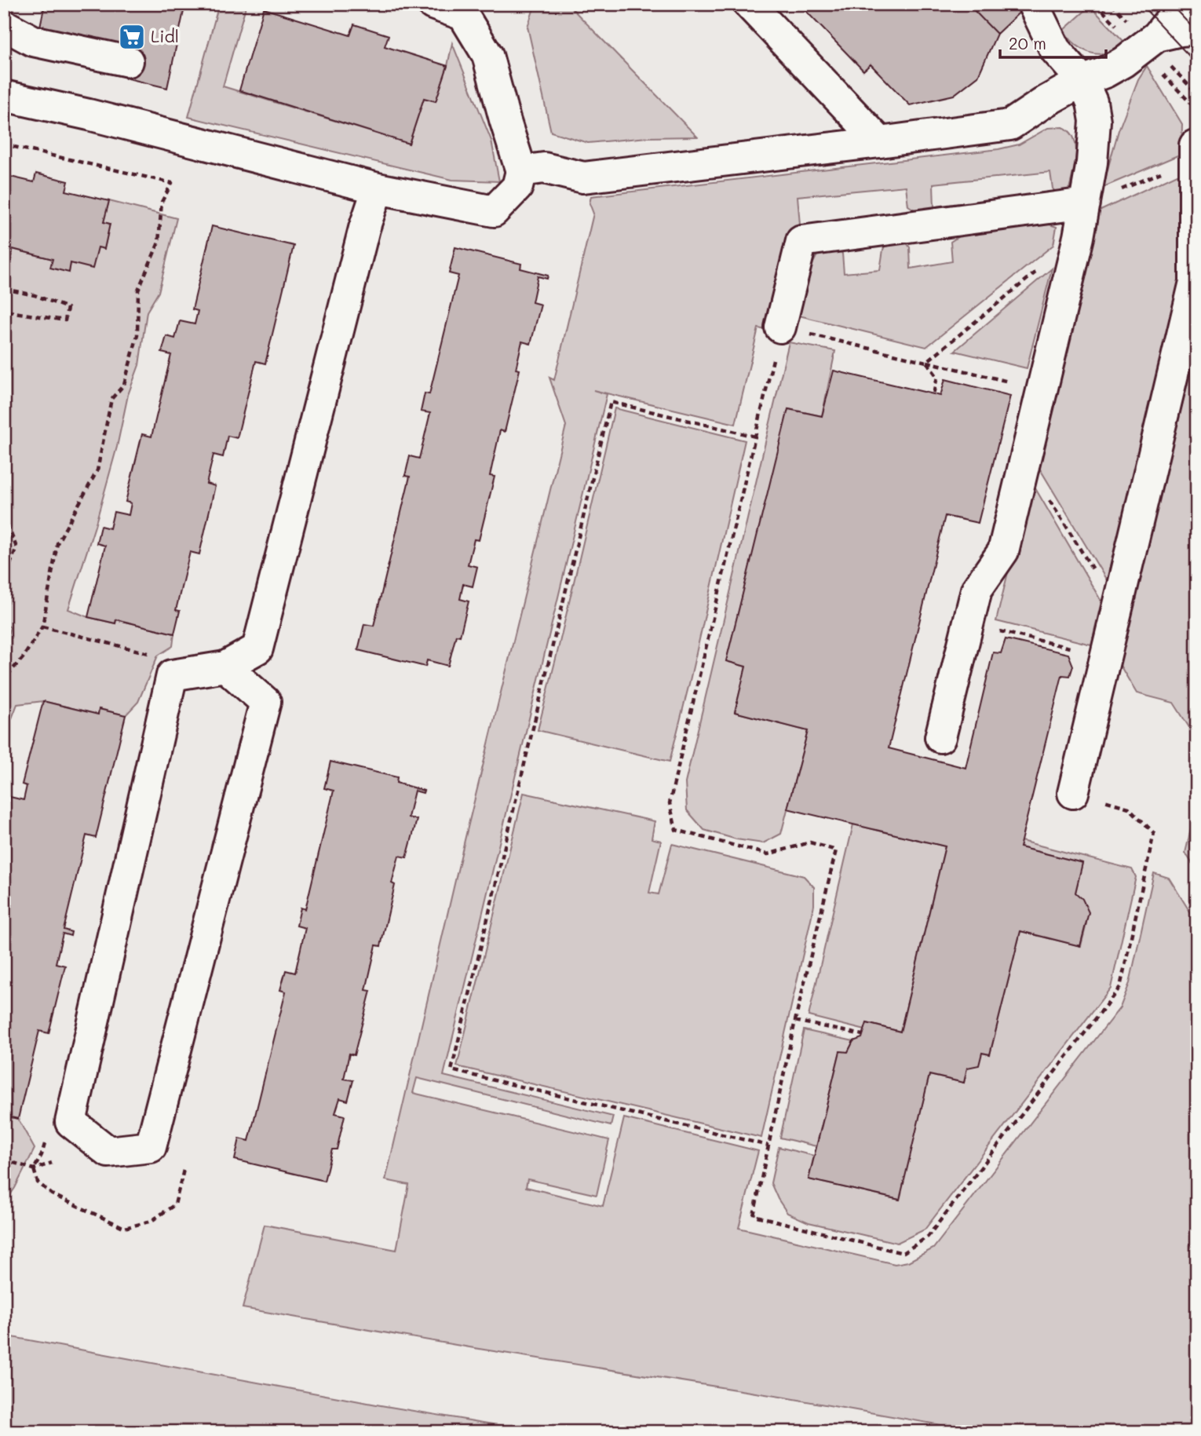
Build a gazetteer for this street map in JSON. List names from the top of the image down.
{
  "places": {
    "supermarket": ["Lidl"]
  },
  "scale_bar": "20 m"
}
